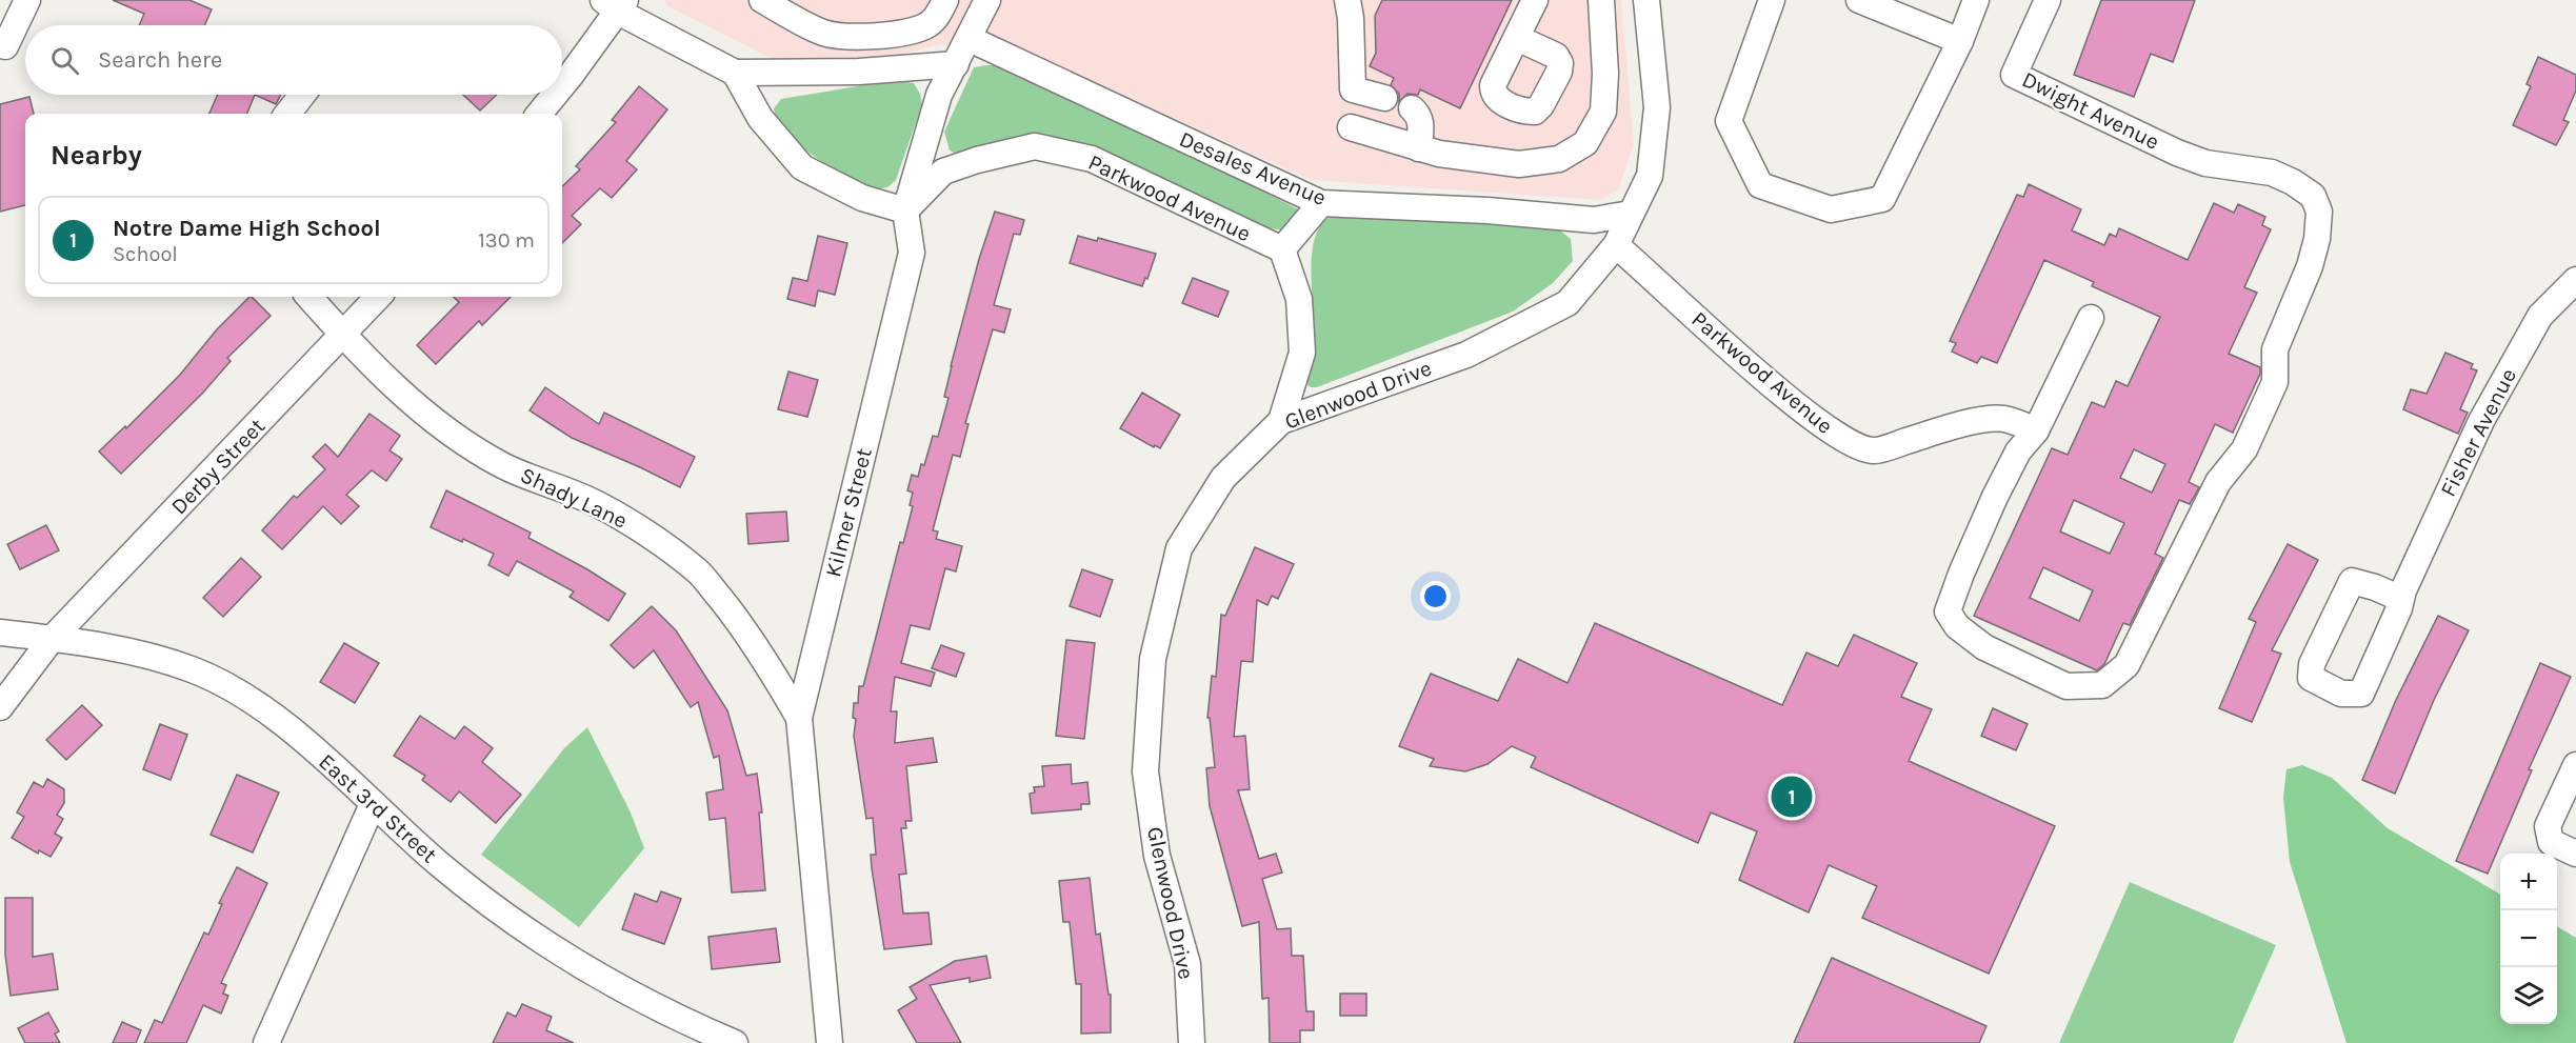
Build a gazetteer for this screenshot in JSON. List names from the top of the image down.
{
  "streets": {
    "street": [
      "Dwight Avenue",
      "Desales Avenue",
      "Parkwood Avenue",
      "Glenwood Drive",
      "Fisher Avenue",
      "Derby Street",
      "Shady Lane",
      "Kilmer Street",
      "East 3rd Street"
    ]
  },
  "crossings": [
    ["Dwight Avenue", "Parkwood Avenue"],
    ["Desales Avenue", "Glenwood Drive"],
    ["Desales Avenue", "Kilmer Street"],
    ["Parkwood Avenue", "Glenwood Drive"],
    ["Parkwood Avenue", "Kilmer Street"],
    ["Derby Street", "Shady Lane"],
    ["Derby Street", "East 3rd Street"],
    ["Shady Lane", "Kilmer Street"]
  ],
  "page": {
    "search": "Search here",
    "heading": "Nearby",
    "list": [
      {
        "mark": "1",
        "name": "Notre Dame High School",
        "note": "School",
        "value": "130 m"
      }
    ],
    "pins": "1",
    "map_buttons": ["+", "−"]
  }
}
